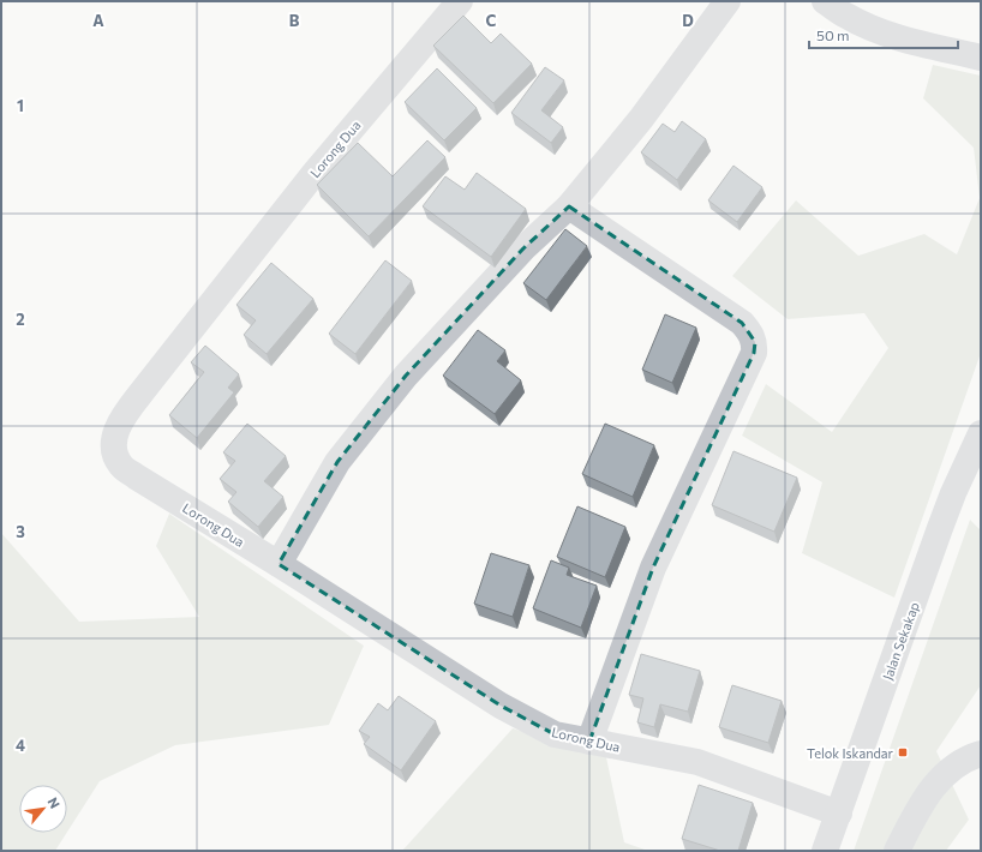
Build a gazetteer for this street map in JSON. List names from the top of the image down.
{
  "streets": {
    "street": ["Lorong Dua", "Jalan Sekakap"]
  },
  "crossings": [
    ["Lorong Dua", "Jalan Sekakap"]
  ],
  "places": {
    "transit": ["Telok Iskandar"]
  },
  "scale_bar": "50 m",
  "north": "top right",
  "grid": {
    "columns": [
      "A",
      "B",
      "C",
      "D"
    ],
    "rows": [
      "1",
      "2",
      "3",
      "4"
    ]
  }
}
